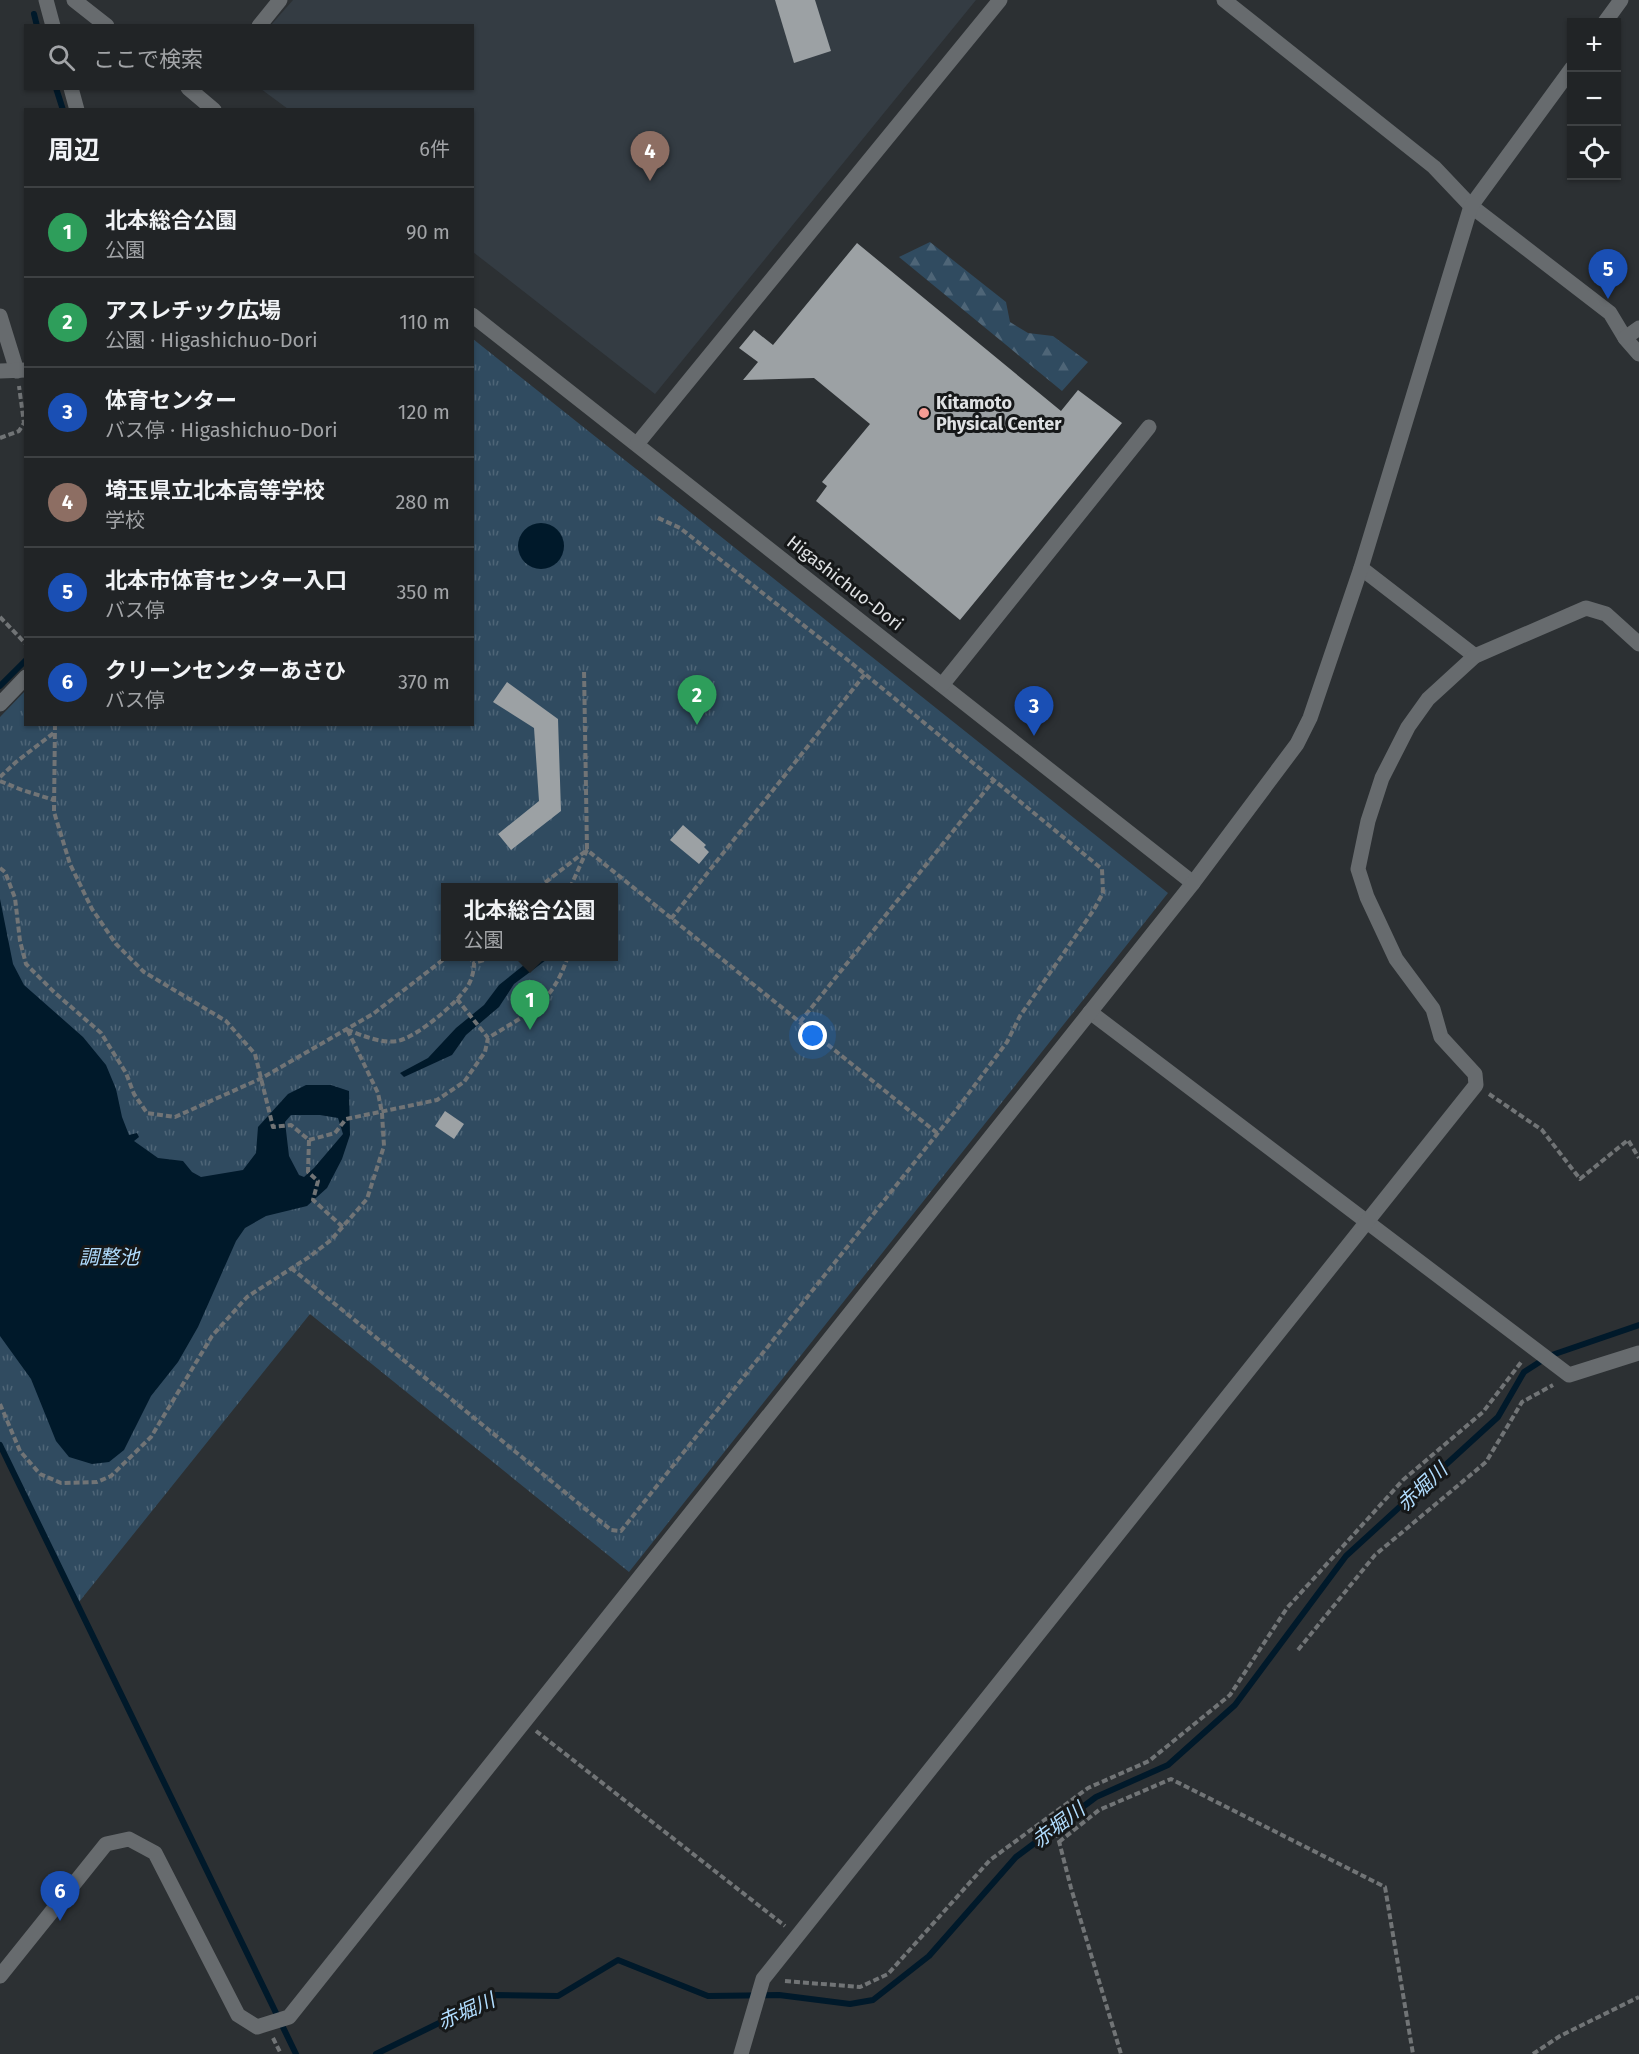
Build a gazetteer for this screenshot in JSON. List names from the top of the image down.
{
  "streets": {
    "street": ["Higashichuo-Dori"]
  },
  "water": ["調整池", "赤堀川"],
  "places": ["Kitamoto Physical Center"],
  "page": {
    "map_buttons": ["+", "−"],
    "search": "ここで検索",
    "heading": ["周辺", "6件"],
    "pins": [
      "4",
      "5",
      "2",
      "3",
      "1",
      "6"
    ],
    "list": [
      {
        "mark": "1",
        "name": "北本総合公園",
        "note": "公園",
        "value": "90 m"
      },
      {
        "mark": "2",
        "name": "アスレチック広場",
        "note": "公園 · Higashichuo-Dori",
        "value": "110 m"
      },
      {
        "mark": "3",
        "name": "体育センター",
        "note": "バス停 · Higashichuo-Dori",
        "value": "120 m"
      },
      {
        "mark": "4",
        "name": "埼玉県立北本高等学校",
        "note": "学校",
        "value": "280 m"
      },
      {
        "mark": "5",
        "name": "北本市体育センター入口",
        "note": "バス停",
        "value": "350 m"
      },
      {
        "mark": "6",
        "name": "クリーンセンターあさひ",
        "note": "バス停",
        "value": "370 m"
      }
    ],
    "popup": ["北本総合公園", "公園"]
  }
}
